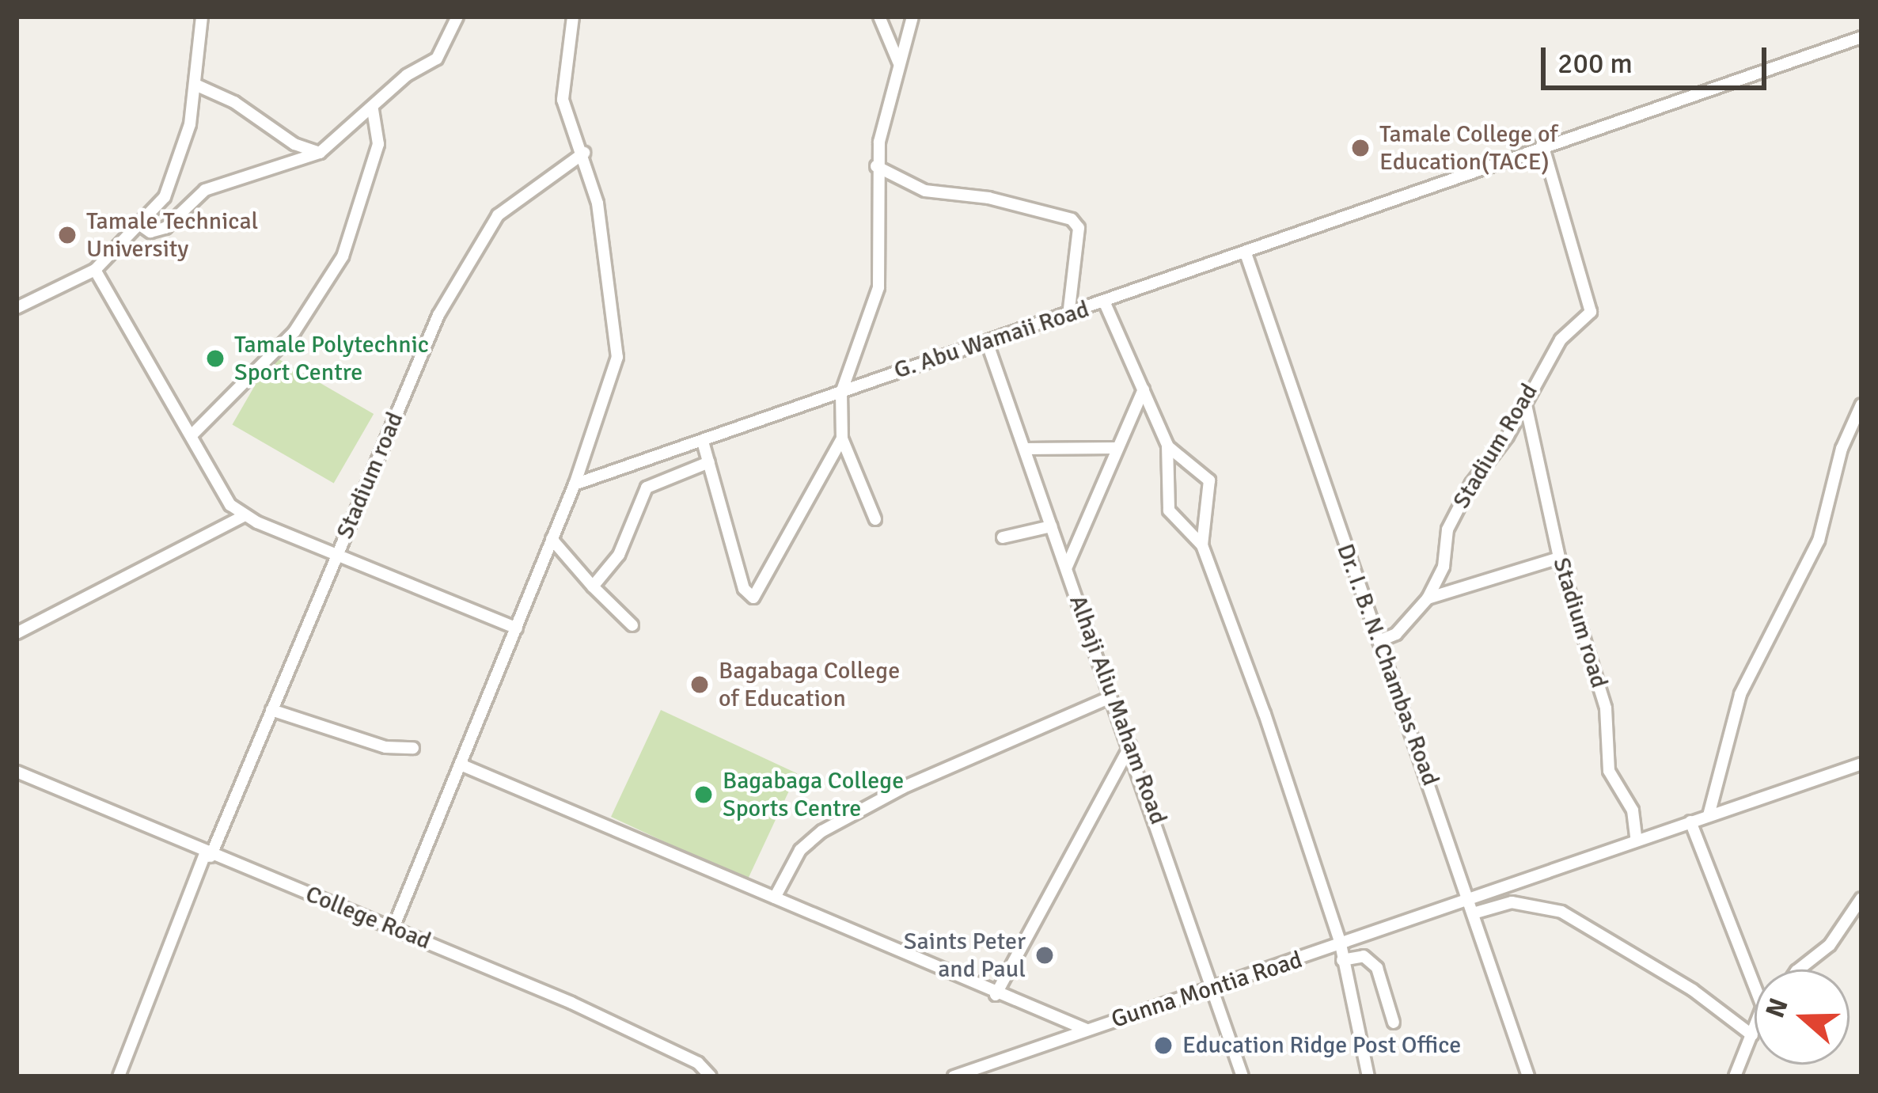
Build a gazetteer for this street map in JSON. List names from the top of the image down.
{
  "streets": {
    "street": [
      "G. Abu Wamaii Road",
      "Stadium Road",
      "Stadium road",
      "Dr. I. B. N. Chambas Road",
      "Alhaji Aliu Maham Road",
      "College Road",
      "Gunna Montia Road"
    ]
  },
  "crossings": [
    ["G. Abu Wamaii Road", "Stadium Road"],
    ["G. Abu Wamaii Road", "Dr. I. B. N. Chambas Road"],
    ["G. Abu Wamaii Road", "Alhaji Aliu Maham Road"],
    ["Stadium Road", "Stadium road"],
    ["Stadium road", "College Road"],
    ["Stadium road", "Gunna Montia Road"],
    ["Dr. I. B. N. Chambas Road", "Gunna Montia Road"],
    ["Alhaji Aliu Maham Road", "Gunna Montia Road"]
  ],
  "places": [
    "Tamale College of Education(TACE)",
    "Tamale Technical University",
    "Tamale Polytechnic Sport Centre",
    "Bagabaga College of Education",
    "Bagabaga College Sports Centre",
    "Saints Peter and Paul",
    "Education Ridge Post Office"
  ],
  "scale_bar": "200 m",
  "north": "left"
}
